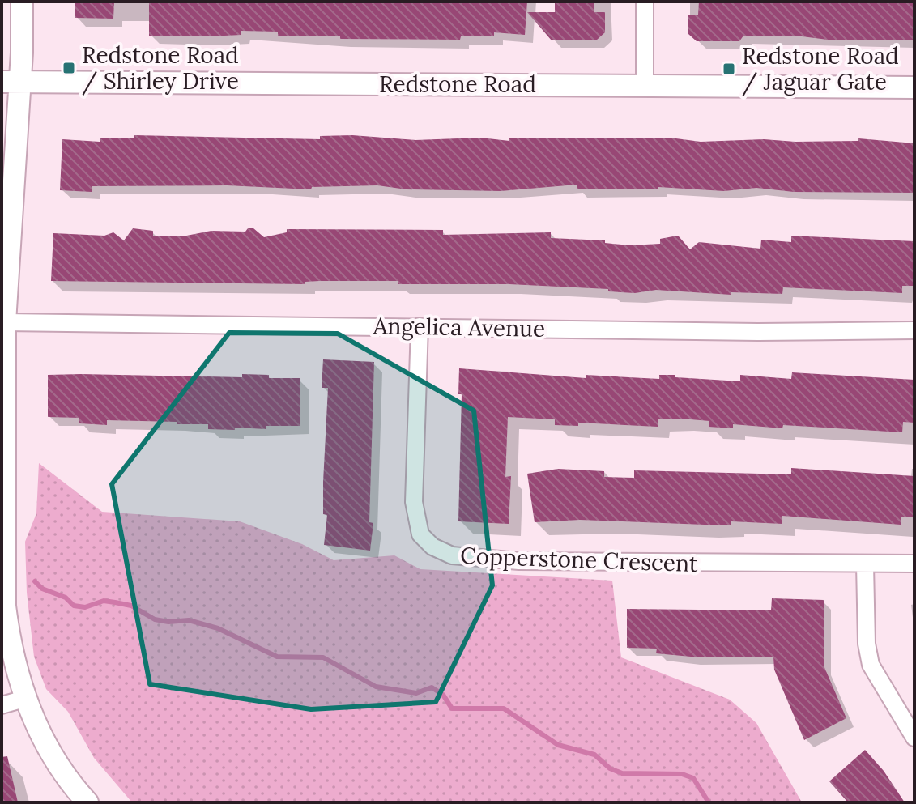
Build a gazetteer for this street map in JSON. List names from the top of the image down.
{
  "streets": {
    "street": ["Redstone Road", "Angelica Avenue", "Copperstone Crescent"]
  },
  "crossings": [
    ["Angelica Avenue", "Copperstone Crescent"]
  ],
  "places": {
    "transit": ["Redstone Road / Shirley Drive", "Redstone Road / Jaguar Gate"]
  }
}
